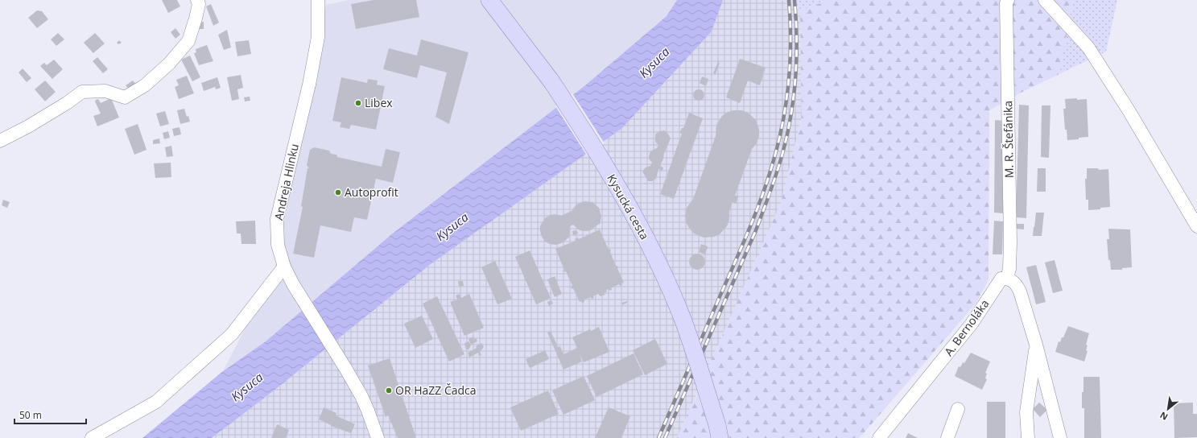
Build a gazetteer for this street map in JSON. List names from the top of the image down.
{
  "streets": {
    "main road": ["Kysucká cesta"],
    "street": ["M. R. Štefánika", "Andreja Hlinku", "A. Bernoláka"]
  },
  "crossings": [
    ["M. R. Štefánika", "A. Bernoláka"]
  ],
  "water": ["Kysuca"],
  "places": ["Libex", "Autoprofit", "OR HaZZ Čadca"],
  "scale_bar": "50 m",
  "north": "bottom left"
}
